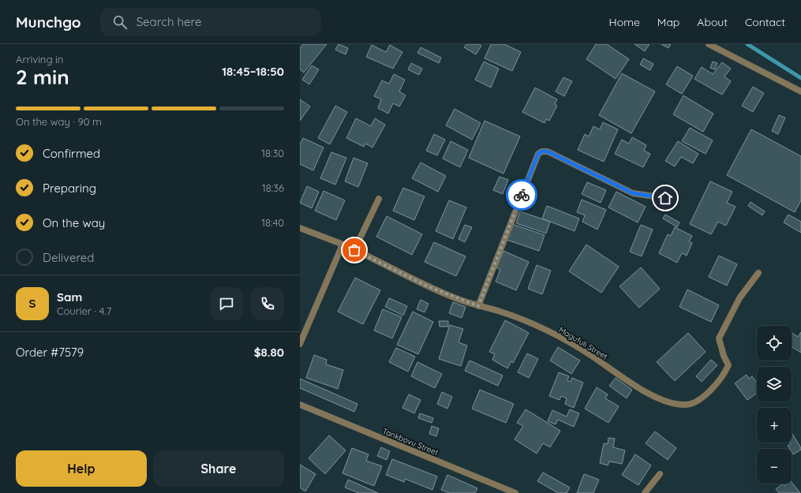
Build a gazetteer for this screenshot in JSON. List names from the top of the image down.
{
  "streets": {
    "street": ["Magufuli Street", "Tankbovu Street"]
  },
  "page": {
    "header": "Munchgo",
    "search": "Search here",
    "nav": [
      "Home",
      "Map",
      "About",
      "Contact"
    ],
    "heading": ["2 min", "Arriving in", "18:45–18:50"],
    "panel": [
      "Sam",
      "Courier · 4.7",
      "Order #7579",
      "$8.80"
    ],
    "bar": "On the way · 90 m",
    "list": [
      ["Confirmed", "18:30"],
      ["Preparing", "18:36"],
      ["On the way", "18:40"],
      "Delivered"
    ],
    "round": "S",
    "map_buttons": ["+", "−"],
    "buttons": ["Help", "Share"]
  }
}
